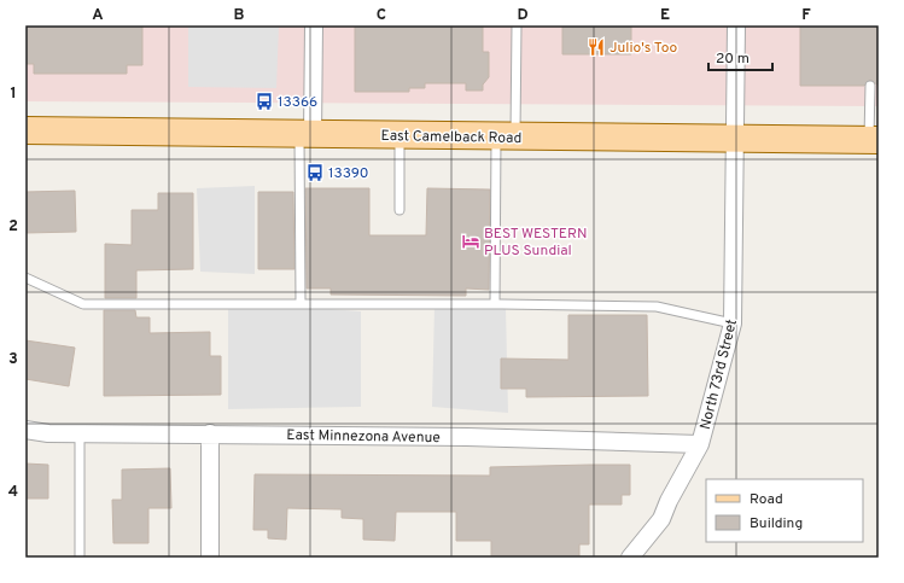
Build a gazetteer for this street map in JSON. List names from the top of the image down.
{
  "streets": {
    "main road": ["East Camelback Road"],
    "street": ["North 73rd Street", "East Minnezona Avenue"]
  },
  "crossings": [
    ["East Camelback Road", "North 73rd Street"],
    ["North 73rd Street", "East Minnezona Avenue"]
  ],
  "places": {
    "restaurant": ["Julio's Too"],
    "bus stop": ["13366", "13390"],
    "hotel": ["BEST WESTERN PLUS Sundial"]
  },
  "legend": ["Road", "Building"],
  "scale_bar": "20 m",
  "grid": {
    "columns": [
      "A",
      "B",
      "C",
      "D",
      "E",
      "F"
    ],
    "rows": [
      "1",
      "2",
      "3",
      "4"
    ]
  }
}
